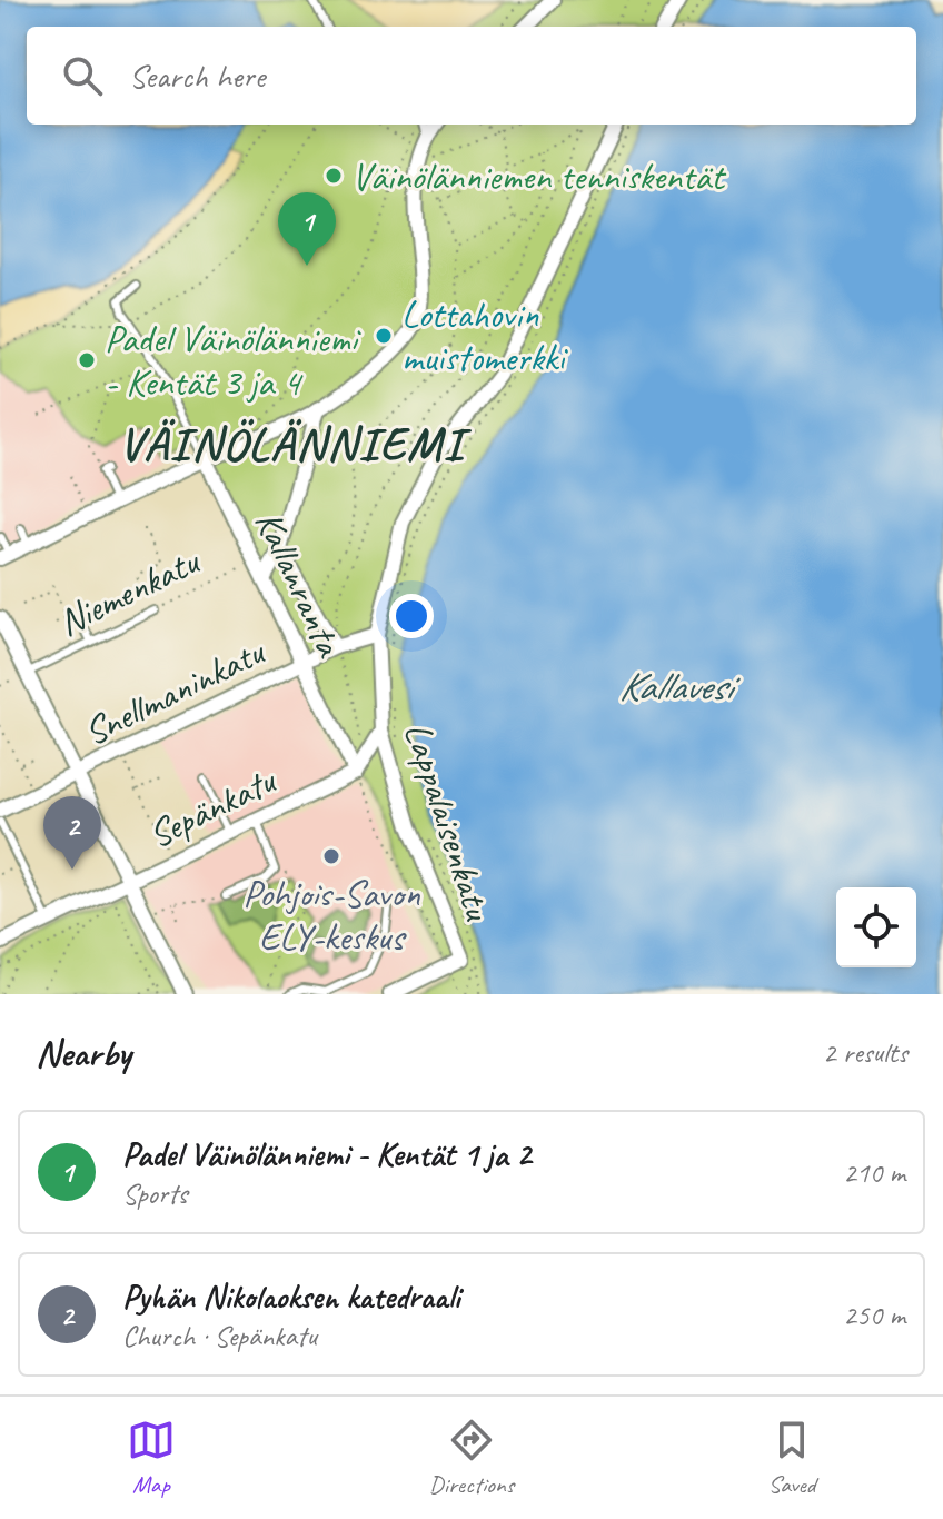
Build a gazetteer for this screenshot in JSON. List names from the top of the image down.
{
  "streets": {
    "street": [
      "Kallanranta",
      "Snellmaninkatu",
      "Sepänkatu",
      "Lappalaisenkatu"
    ],
    "lane": ["Niemenkatu"]
  },
  "crossings": [
    ["Kallanranta", "Niemenkatu"],
    ["Kallanranta", "Snellmaninkatu"],
    ["Kallanranta", "Sepänkatu"],
    ["Snellmaninkatu", "Lappalaisenkatu"]
  ],
  "districts": ["VÄINÖLÄNNIEMI"],
  "water": ["Kallavesi"],
  "places": [
    "Väinölänniemen tenniskentät",
    "Lottahovin muistomerkki",
    "Padel Väinölänniemi - Kentät 3 ja 4",
    "Pohjois-Savon ELY-keskus"
  ],
  "page": {
    "search": "Search here",
    "pins": ["1", "2"],
    "heading": ["Nearby", "2 results"],
    "list": [
      {
        "mark": "1",
        "name": "Padel Väinölänniemi - Kentät 1 ja 2",
        "note": "Sports",
        "value": "210 m"
      },
      {
        "mark": "2",
        "name": "Pyhän Nikolaoksen katedraali",
        "note": "Church · Sepänkatu",
        "value": "250 m"
      }
    ],
    "nav": ["Map", "Directions", "Saved"]
  }
}
